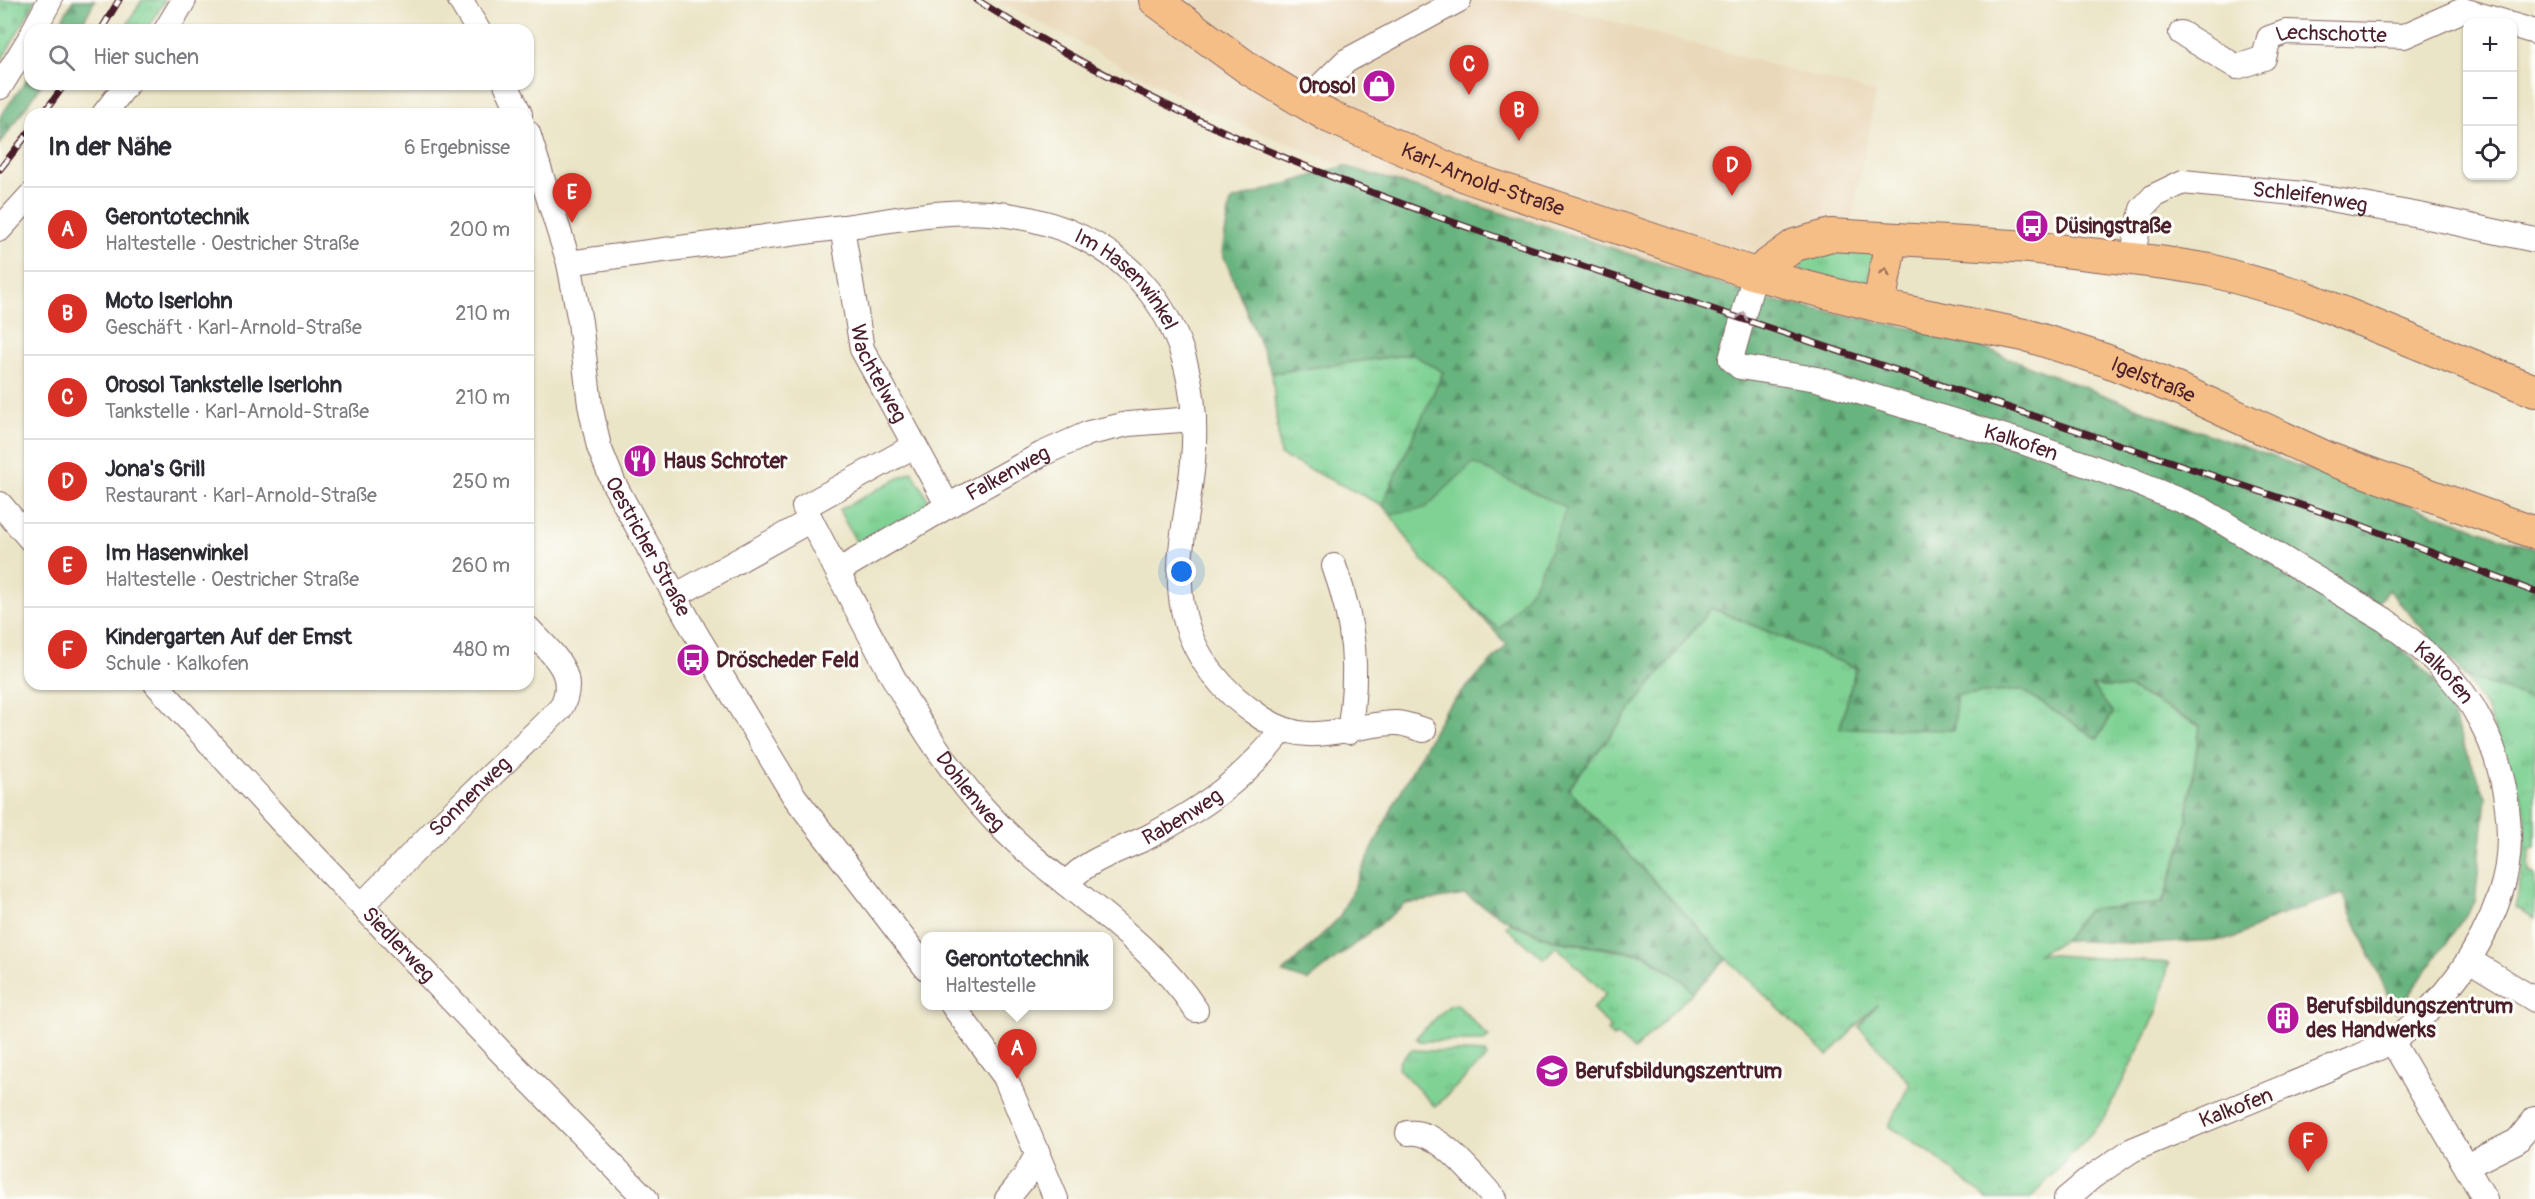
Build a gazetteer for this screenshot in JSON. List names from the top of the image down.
{
  "streets": {
    "main road": ["Karl-Arnold-Straße", "Igelstraße"],
    "street": [
      "Lechschotte",
      "Schleifenweg",
      "Im Hasenwinkel",
      "Wachtelweg",
      "Kalkofen",
      "Falkenweg",
      "Oestricher Straße",
      "Dohlenweg",
      "Sonnenweg",
      "Rabenweg",
      "Siedlerweg"
    ]
  },
  "crossings": [
    ["Karl-Arnold-Straße", "Igelstraße"],
    ["Karl-Arnold-Straße", "Kalkofen"],
    ["Im Hasenwinkel", "Wachtelweg"],
    ["Im Hasenwinkel", "Falkenweg"],
    ["Im Hasenwinkel", "Oestricher Straße"],
    ["Im Hasenwinkel", "Rabenweg"],
    ["Wachtelweg", "Falkenweg"],
    ["Igelstraße", "Kalkofen"],
    ["Falkenweg", "Dohlenweg"],
    ["Dohlenweg", "Rabenweg"],
    ["Sonnenweg", "Siedlerweg"]
  ],
  "one_way": ["Kalkofen"],
  "places": {
    "shop": ["Orosol"],
    "bus stop": ["Düsingstraße", "Dröscheder Feld"],
    "restaurant": ["Haus Schroter"],
    "building": ["Berufsbildungszentrum des Handwerks"],
    "school or university": ["Berufsbildungszentrum"]
  },
  "page": {
    "map_buttons": ["+", "−"],
    "search": "Hier suchen",
    "pins": [
      "C",
      "B",
      "D",
      "E",
      "A",
      "F"
    ],
    "heading": ["In der Nähe", "6 Ergebnisse"],
    "list": [
      {
        "mark": "A",
        "name": "Gerontotechnik",
        "note": "Haltestelle · Oestricher Straße",
        "value": "200 m"
      },
      {
        "mark": "B",
        "name": "Moto Iserlohn",
        "note": "Geschäft · Karl-Arnold-Straße",
        "value": "210 m"
      },
      {
        "mark": "C",
        "name": "Orosol Tankstelle Iserlohn",
        "note": "Tankstelle · Karl-Arnold-Straße",
        "value": "210 m"
      },
      {
        "mark": "D",
        "name": "Jona's Grill",
        "note": "Restaurant · Karl-Arnold-Straße",
        "value": "250 m"
      },
      {
        "mark": "E",
        "name": "Im Hasenwinkel",
        "note": "Haltestelle · Oestricher Straße",
        "value": "260 m"
      },
      {
        "mark": "F",
        "name": "Kindergarten Auf der Emst",
        "note": "Schule · Kalkofen",
        "value": "480 m"
      }
    ],
    "popup": ["Gerontotechnik", "Haltestelle"]
  }
}
